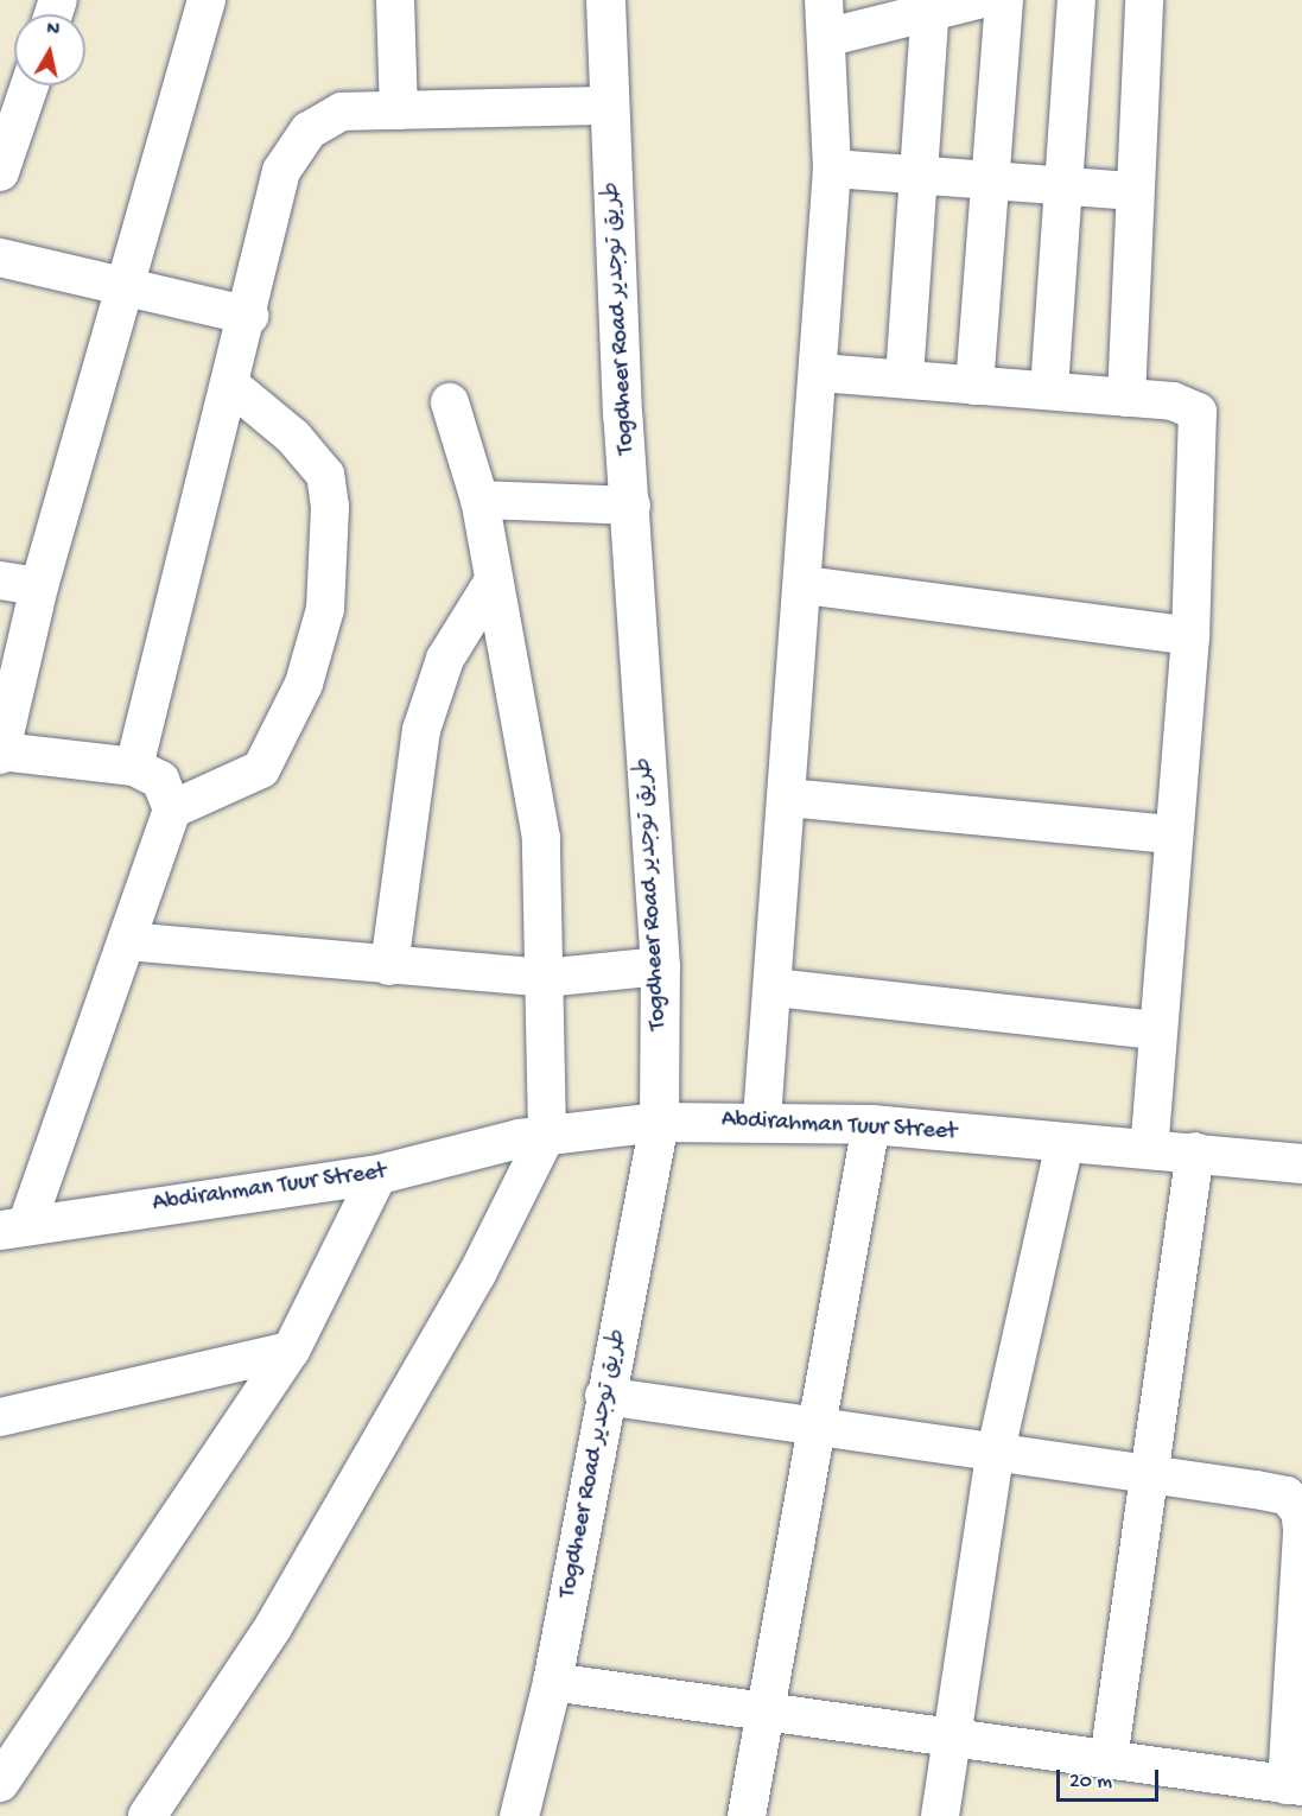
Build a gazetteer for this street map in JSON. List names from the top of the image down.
{
  "streets": {
    "street": ["Togdheer Road طريق توجدير", "Abdirahman Tuur Street"]
  },
  "crossings": [
    ["Togdheer Road طريق توجدير", "Abdirahman Tuur Street"]
  ],
  "scale_bar": "20 m",
  "north": "top"
}
